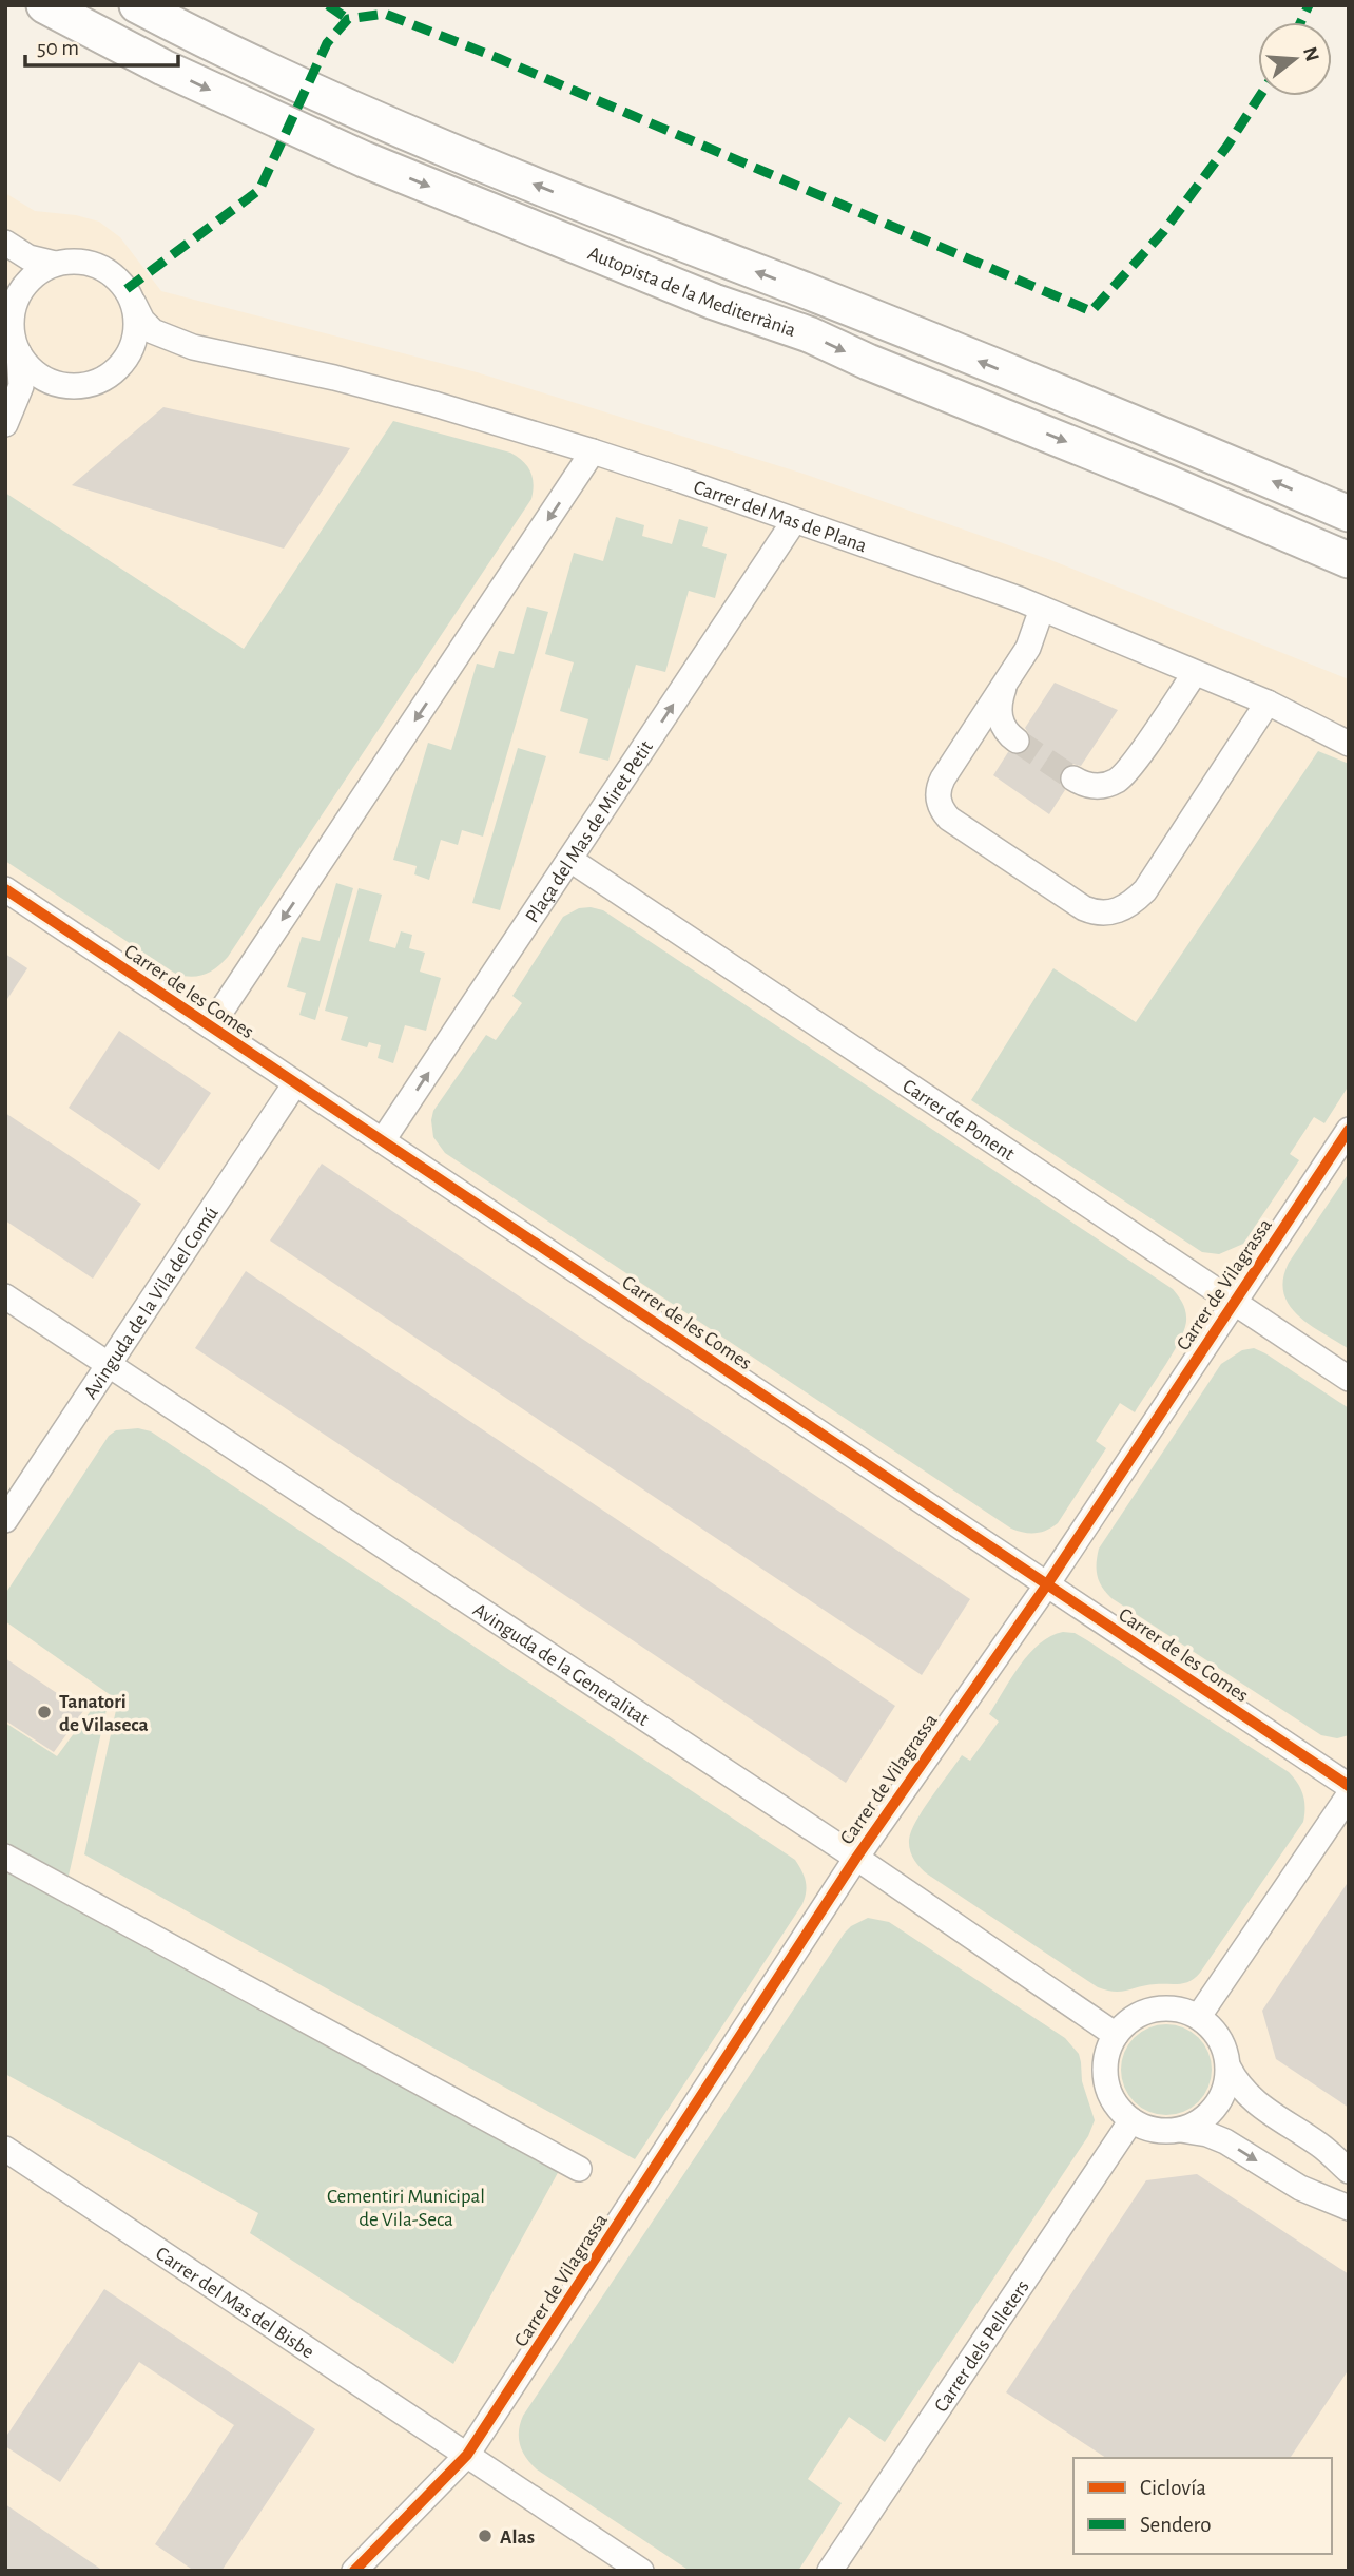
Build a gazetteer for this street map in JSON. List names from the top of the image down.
{
  "streets": {
    "highway": ["Autopista de la Mediterrània"],
    "street": [
      "Carrer del Mas de Plana",
      "Plaça del Mas de Miret Petit",
      "Carrer de les Comes",
      "Carrer de Ponent",
      "Carrer de Vilagrassa",
      "Avinguda de la Vila del Comú",
      "Avinguda de la Generalitat",
      "Carrer del Mas del Bisbe",
      "Carrer dels Pelleters"
    ]
  },
  "crossings": [
    ["Carrer del Mas de Plana", "Plaça del Mas de Miret Petit"],
    ["Plaça del Mas de Miret Petit", "Carrer de les Comes"],
    ["Plaça del Mas de Miret Petit", "Carrer de Ponent"],
    ["Carrer de les Comes", "Carrer de Vilagrassa"],
    ["Carrer de les Comes", "Avinguda de la Vila del Comú"],
    ["Carrer de Ponent", "Carrer de Vilagrassa"],
    ["Carrer de Vilagrassa", "Avinguda de la Generalitat"],
    ["Carrer de Vilagrassa", "Carrer del Mas del Bisbe"],
    ["Avinguda de la Vila del Comú", "Avinguda de la Generalitat"],
    ["Avinguda de la Generalitat", "Carrer dels Pelleters"]
  ],
  "parks": ["Cementiri Municipal de Vila-Seca"],
  "places": ["Tanatori de Vilaseca", "Alas"],
  "legend": ["Ciclovía", "Sendero"],
  "scale_bar": "50 m",
  "north": "right"
}
